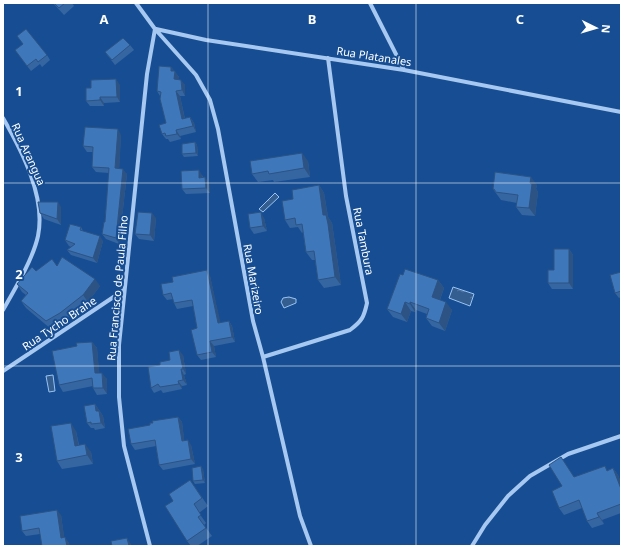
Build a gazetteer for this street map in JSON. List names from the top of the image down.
{
  "streets": {
    "street": [
      "Rua Platanales",
      "Rua Arangua",
      "Rua Tambura",
      "Rua Marizeiro",
      "Rua Francisco de Paula Filho",
      "Rua Tycho Brahe"
    ]
  },
  "crossings": [
    ["Rua Platanales", "Rua Tambura"],
    ["Rua Platanales", "Rua Marizeiro"],
    ["Rua Platanales", "Rua Francisco de Paula Filho"],
    ["Rua Tambura", "Rua Marizeiro"],
    ["Rua Marizeiro", "Rua Francisco de Paula Filho"],
    ["Rua Francisco de Paula Filho", "Rua Tycho Brahe"]
  ],
  "north": "right",
  "grid": {
    "columns": ["A", "B", "C"],
    "rows": ["1", "2", "3"]
  }
}
